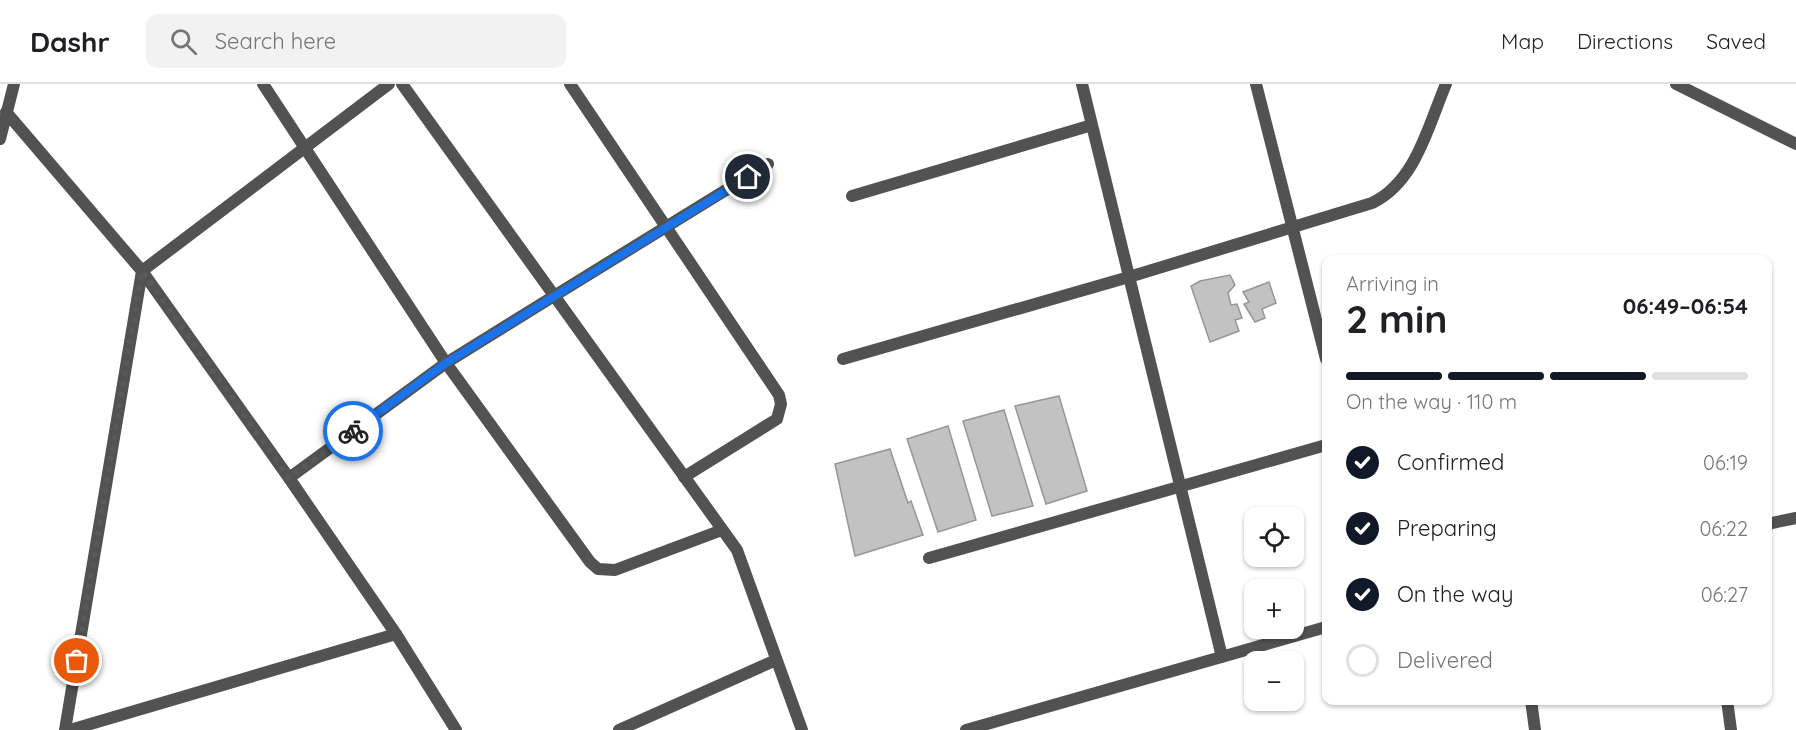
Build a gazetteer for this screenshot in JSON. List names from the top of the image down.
{
  "page": {
    "header": "Dashr",
    "search": "Search here",
    "nav": ["Map", "Directions", "Saved"],
    "heading": ["2 min", "Arriving in", "06:49–06:54"],
    "bar": "On the way · 110 m",
    "list": [
      ["Confirmed", "06:19"],
      ["Preparing", "06:22"],
      ["On the way", "06:27"],
      "Delivered"
    ],
    "map_buttons": ["+", "−"]
  }
}
